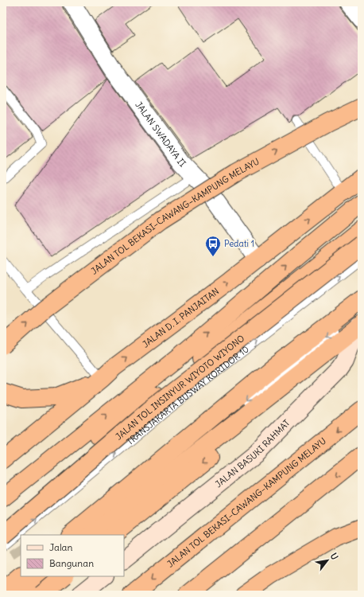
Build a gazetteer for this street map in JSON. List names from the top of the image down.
{
  "streets": {
    "highway": ["JALAN TOL BEKASI–CAWANG–KAMPUNG MELAYU", "JALAN D. I. PANJAITAN", "JALAN TOL INSINYUR WIYOTO WIYONO"],
    "street": ["JALAN SWADAYA II", "JALAN BASUKI RAHMAT"],
    "lane": ["TRANSJAKARTA BUSWAY KORIDOR 10"]
  },
  "crossings": [
    ["JALAN SWADAYA II", "JALAN D. I. PANJAITAN"]
  ],
  "places": {
    "bus stop": ["Pedati 1"]
  },
  "legend": ["Jalan", "Bangunan"],
  "north": "top right"
}
